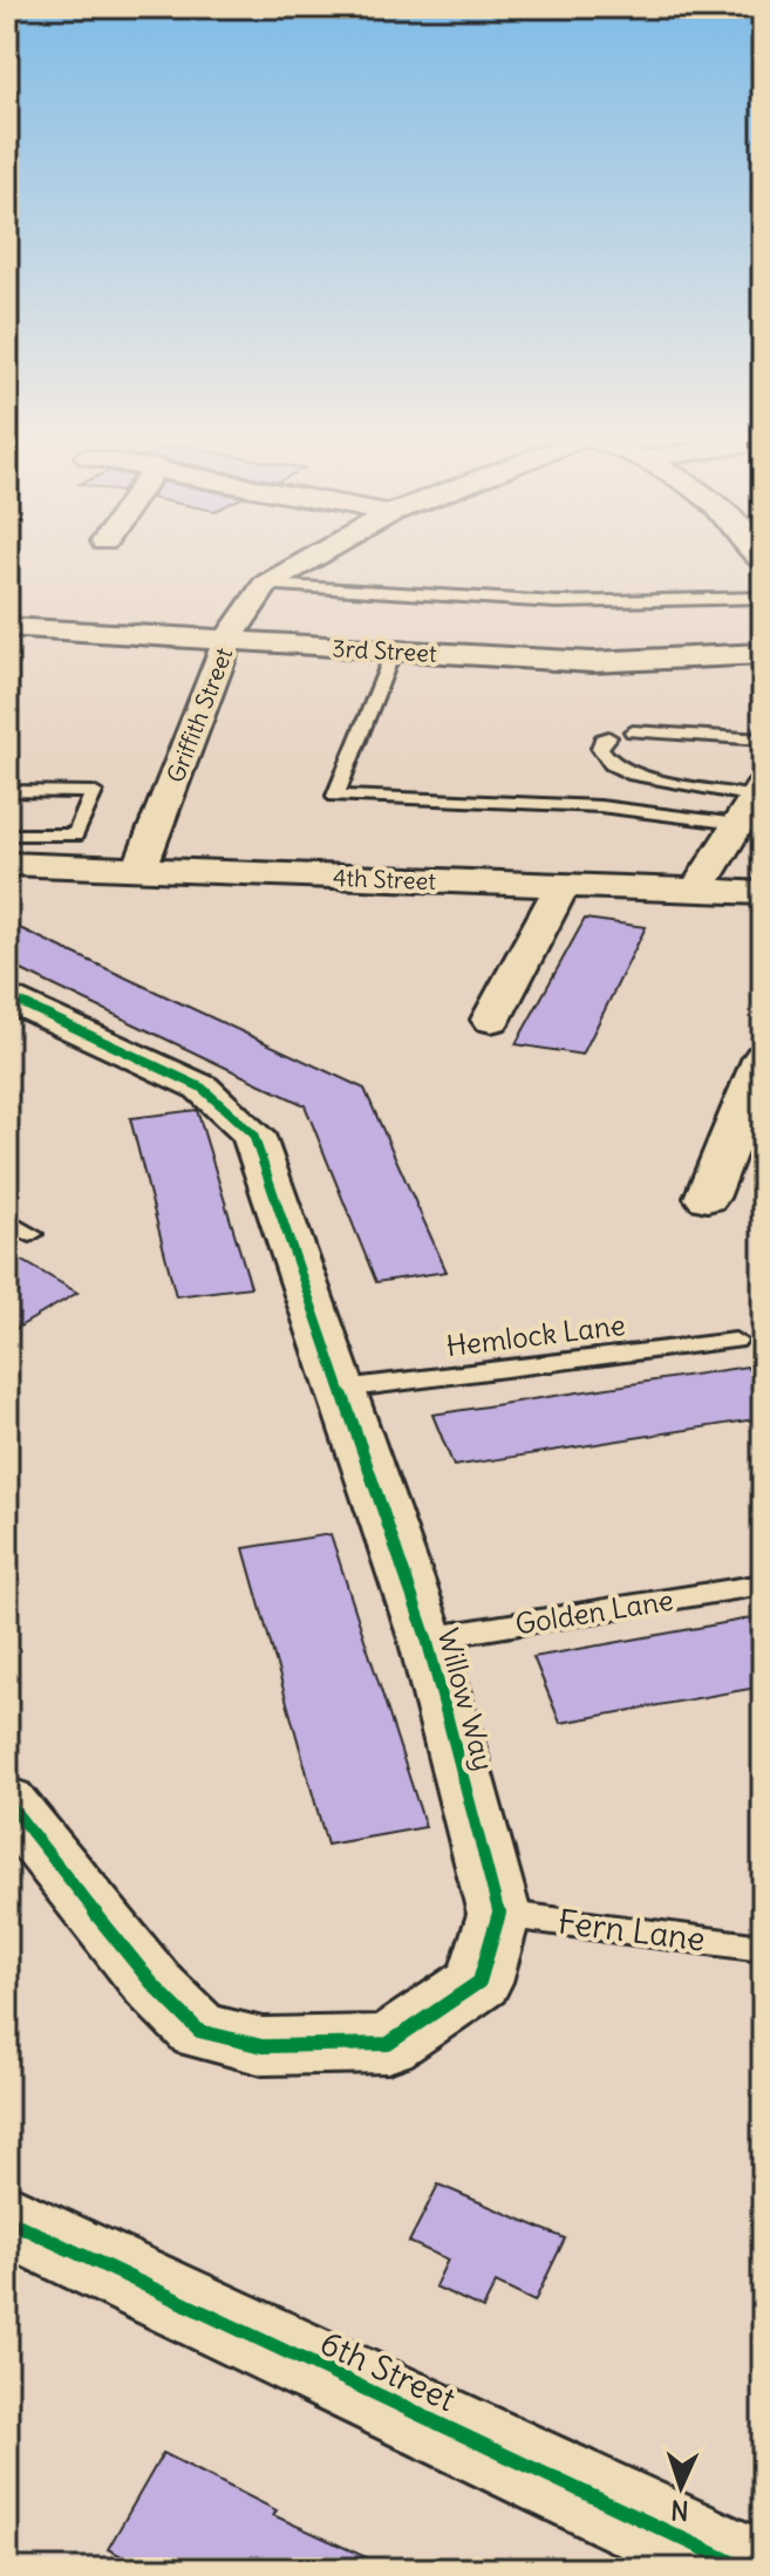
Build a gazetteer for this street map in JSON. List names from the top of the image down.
{
  "streets": {
    "street": [
      "3rd Street",
      "Griffith Street",
      "4th Street",
      "Willow Way",
      "6th Street"
    ],
    "lane": ["Hemlock Lane", "Golden Lane", "Fern Lane"]
  },
  "crossings": [
    ["3rd Street", "Griffith Street"],
    ["Griffith Street", "4th Street"],
    ["Hemlock Lane", "Willow Way"],
    ["Golden Lane", "Willow Way"],
    ["Willow Way", "Fern Lane"]
  ],
  "north": "bottom"
}
